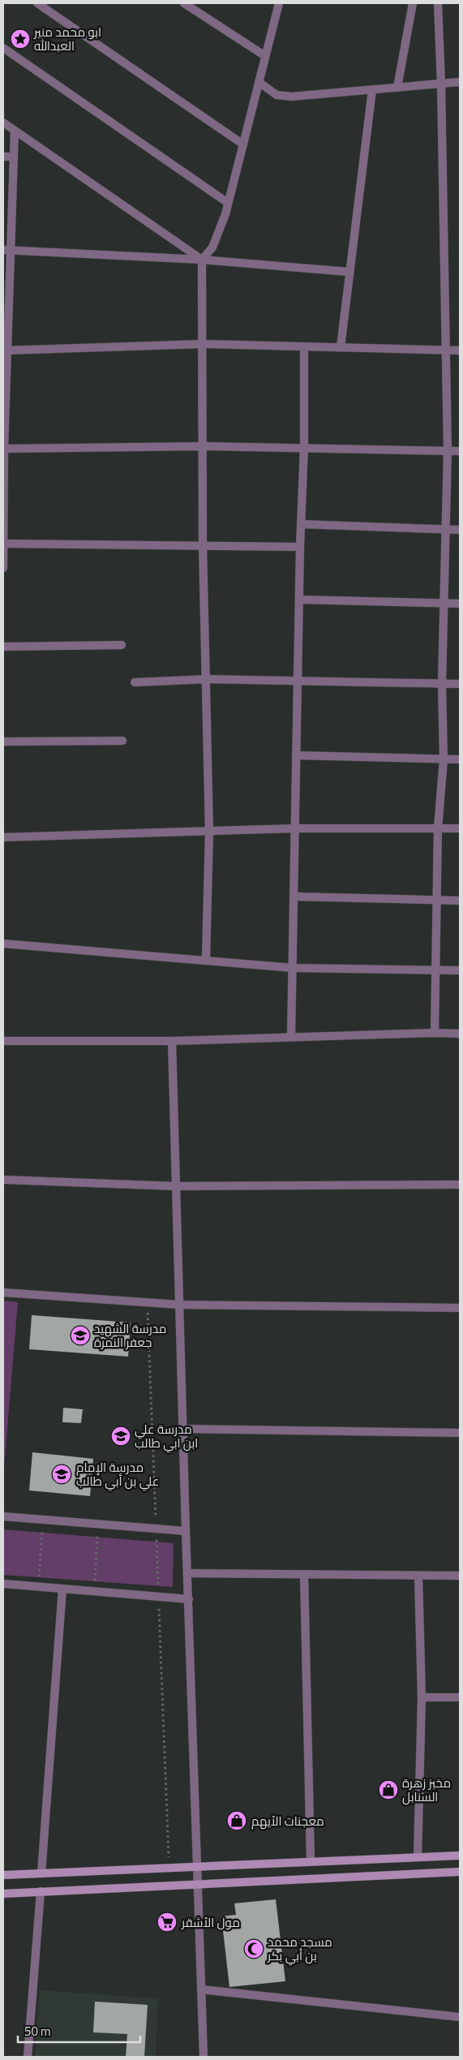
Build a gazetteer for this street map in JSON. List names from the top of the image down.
{
  "places": {
    "place": ["ابو محمد منير العبدالله"],
    "school or university": ["مدرسة الشهيد جعفر النمرة", "مدرسة علي ابن ابي طالب", "مدرسة الإمام علي بن أبي طالب"],
    "shop": ["مخبز زهرة السنابل", "معجنات الأيهم"],
    "supermarket": ["مول الأشقر"],
    "mosque": ["مسجد محمد بن أبي بكر"]
  },
  "scale_bar": "50 m"
}
